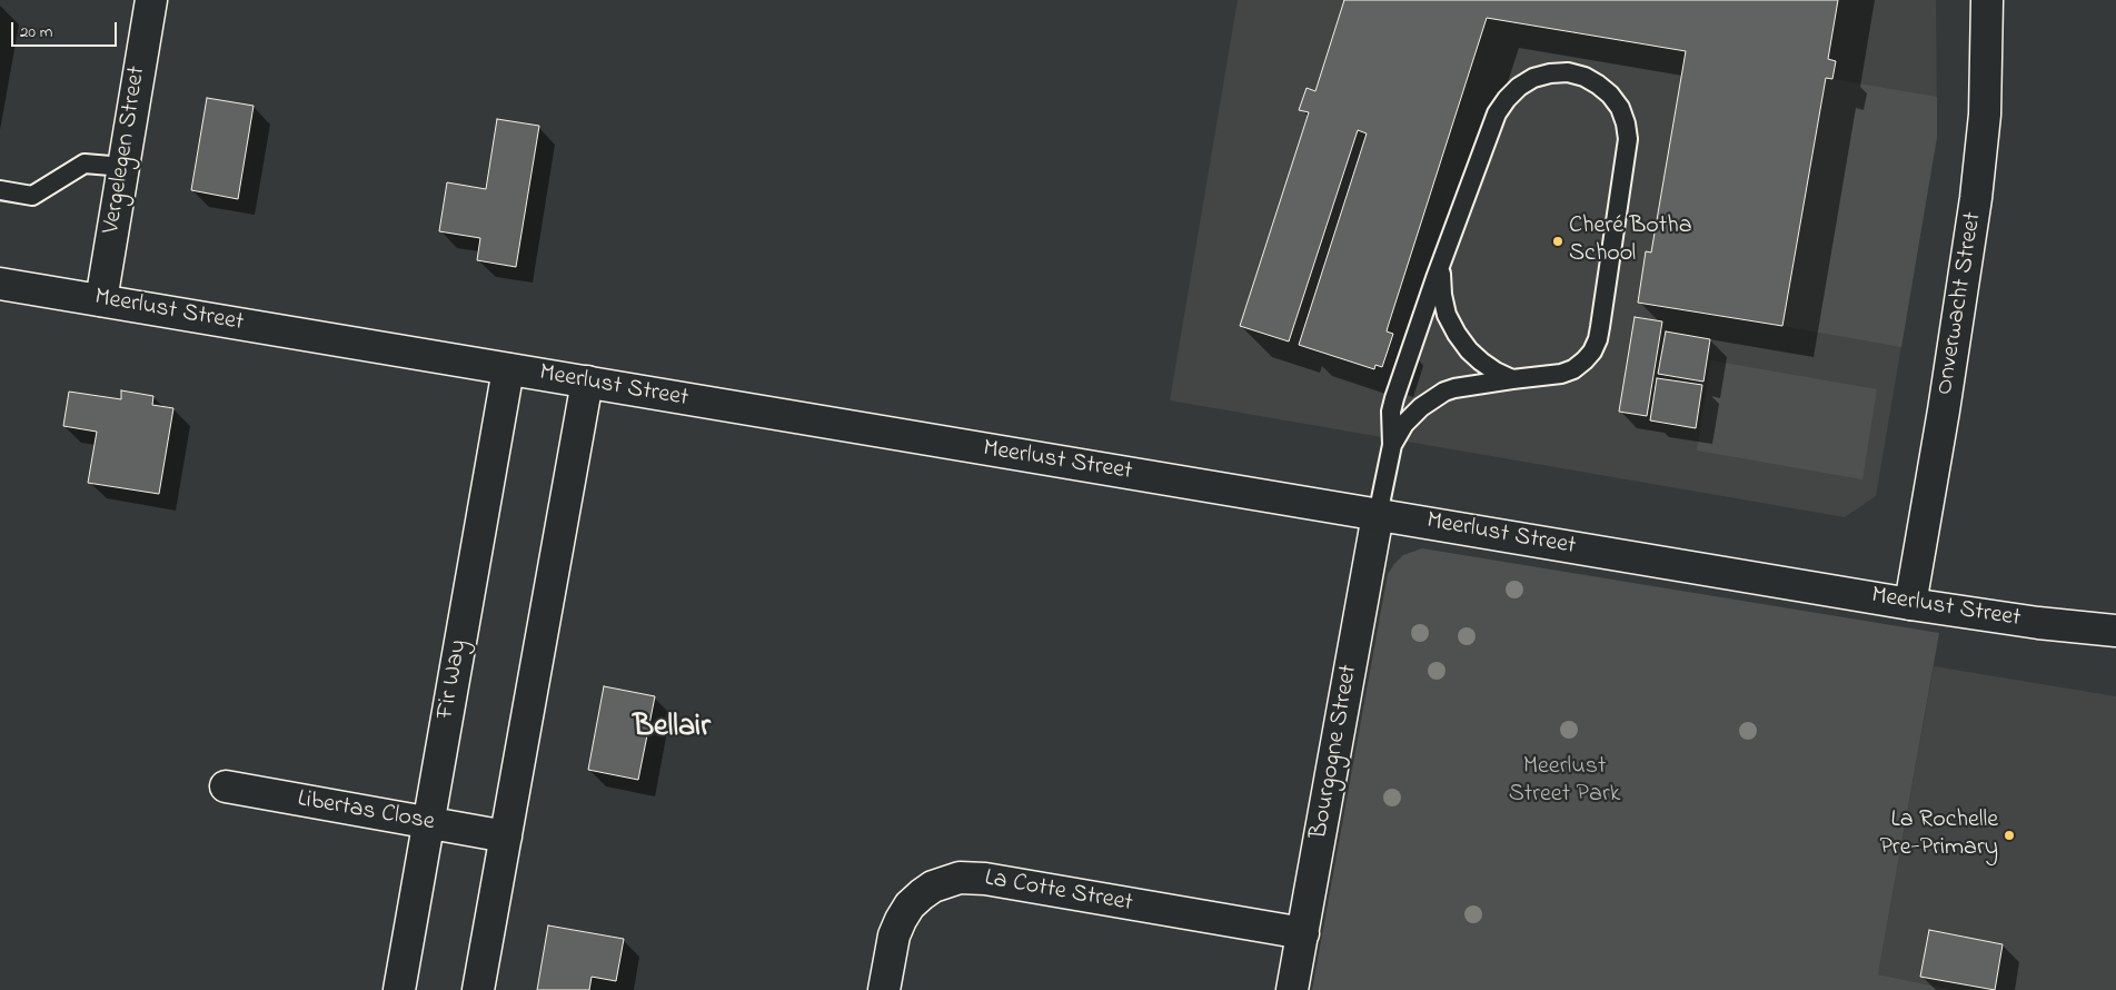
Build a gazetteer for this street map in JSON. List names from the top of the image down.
{
  "streets": {
    "street": [
      "Vergelegen Street",
      "Onverwacht Street",
      "Meerlust Street",
      "Fir Way",
      "Bourgogne Street",
      "Libertas Close",
      "La Cotte Street"
    ]
  },
  "crossings": [
    ["Vergelegen Street", "Meerlust Street"],
    ["Onverwacht Street", "Meerlust Street"],
    ["Meerlust Street", "Fir Way"],
    ["Meerlust Street", "Bourgogne Street"],
    ["Fir Way", "Libertas Close"],
    ["Bourgogne Street", "La Cotte Street"]
  ],
  "districts": ["Bellair"],
  "parks": ["Meerlust Street Park"],
  "places": ["Cheré Botha School", "La Rochelle Pre-Primary"],
  "scale_bar": "20 m"
}
